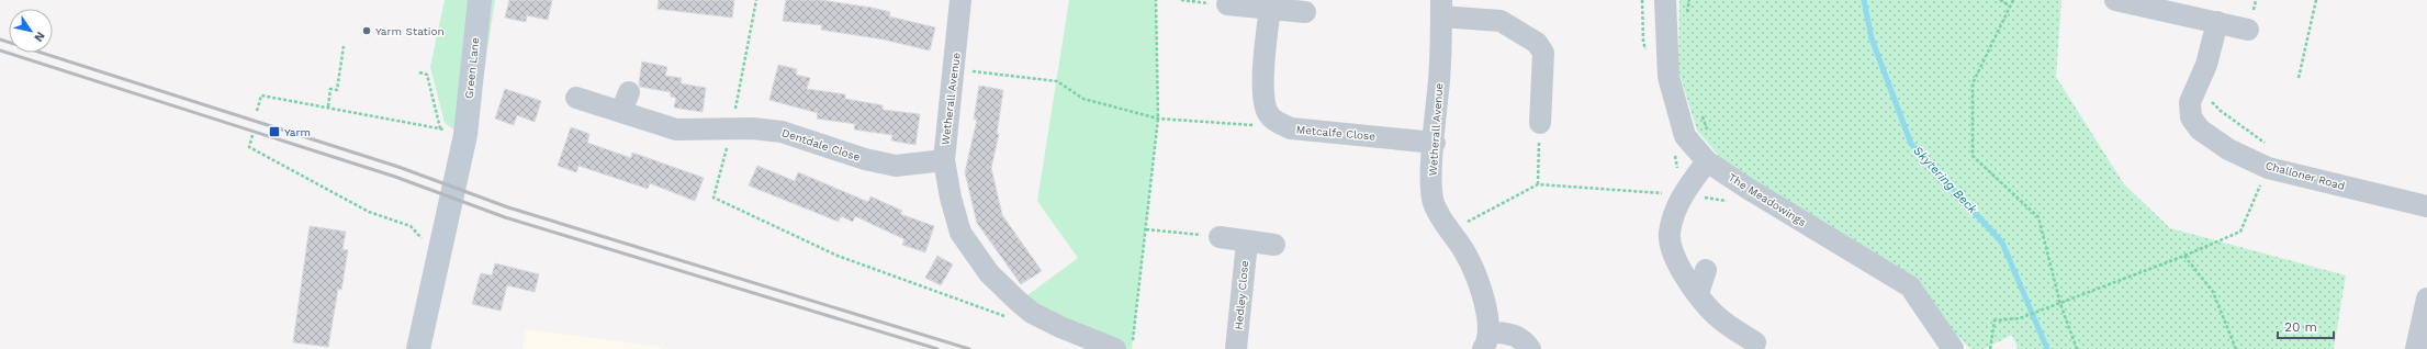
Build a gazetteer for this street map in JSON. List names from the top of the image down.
{
  "streets": {
    "main road": ["Green Lane"],
    "street": [
      "Wetherall Avenue",
      "Metcalfe Close",
      "Dentdale Close",
      "Challoner Road",
      "The Meadowings",
      "Hedley Close"
    ]
  },
  "crossings": [
    ["Wetherall Avenue", "Metcalfe Close"],
    ["Wetherall Avenue", "Dentdale Close"]
  ],
  "water": ["Skytering Beck"],
  "places": {
    "other": ["Yarm Station"],
    "transit": ["Yarm"]
  },
  "scale_bar": "20 m",
  "north": "bottom right"
}
